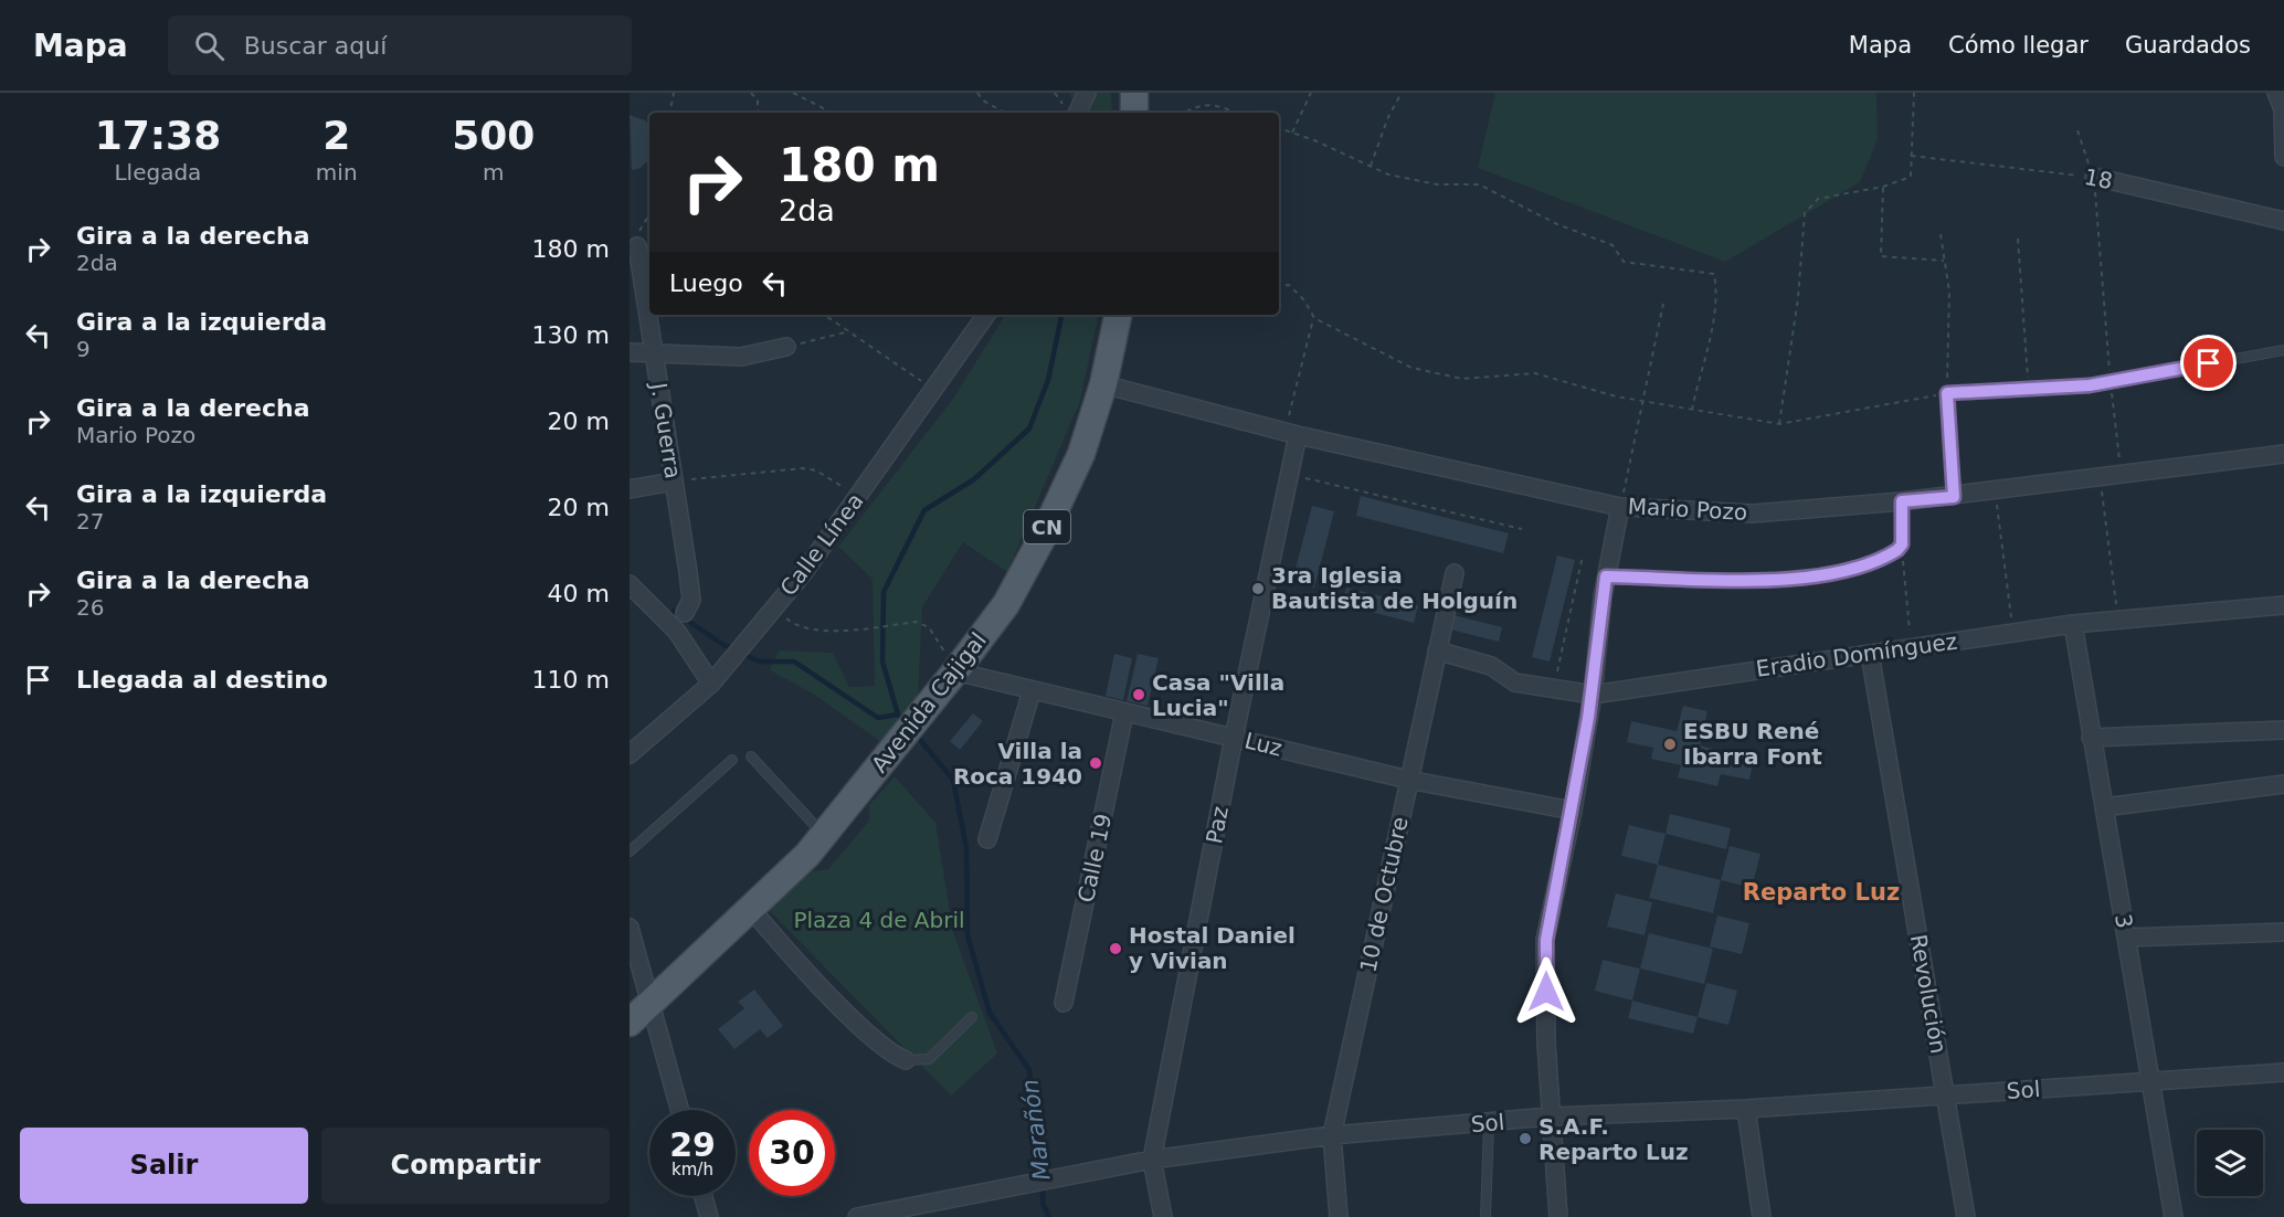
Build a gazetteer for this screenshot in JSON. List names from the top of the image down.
{
  "streets": {
    "main road": ["CN", "Avenida Cajigal"],
    "street": [
      "18",
      "J. Guerra",
      "Mario Pozo",
      "Calle Línea",
      "Eradio Domínguez",
      "Luz",
      "Paz",
      "Calle 19",
      "10 de Octubre",
      "3",
      "Revolución",
      "Sol"
    ]
  },
  "crossings": [
    ["Mario Pozo", "Avenida Cajigal"],
    ["Mario Pozo", "Paz"],
    ["Eradio Domínguez", "10 de Octubre"],
    ["Eradio Domínguez", "3"],
    ["Eradio Domínguez", "Revolución"],
    ["Avenida Cajigal", "Luz"],
    ["Luz", "Paz"],
    ["Luz", "Calle 19"],
    ["Luz", "10 de Octubre"],
    ["Paz", "Sol"],
    ["10 de Octubre", "Sol"],
    ["3", "Sol"],
    ["Revolución", "Sol"]
  ],
  "districts": ["Reparto Luz"],
  "water": ["Marañón"],
  "parks": ["Plaza 4 de Abril"],
  "places": [
    "3ra Iglesia Bautista de Holguín",
    "Casa \"Villa Lucia\"",
    "ESBU René Ibarra Font",
    "Villa la Roca 1940",
    "Hostal Daniel y Vivian",
    "S.A.F. Reparto Luz"
  ],
  "page": {
    "header": "Mapa",
    "search": "Buscar aquí",
    "nav": ["Mapa", "Cómo llegar", "Guardados"],
    "eta": [
      "17:38",
      "Llegada",
      "2",
      "min",
      "500",
      "m"
    ],
    "turn": ["180 m", "2da"],
    "list": [
      {
        "name": "Gira a la derecha",
        "note": "2da",
        "value": "180 m"
      },
      {
        "name": "Gira a la izquierda",
        "note": "9",
        "value": "130 m"
      },
      {
        "name": "Gira a la derecha",
        "note": "Mario Pozo",
        "value": "20 m"
      },
      {
        "name": "Gira a la izquierda",
        "note": "27",
        "value": "20 m"
      },
      {
        "name": "Gira a la derecha",
        "note": "26",
        "value": "40 m"
      },
      {
        "name": "Llegada al destino",
        "value": "110 m"
      }
    ],
    "then": "Luego",
    "speed": "29 km/h",
    "limit": "30",
    "buttons": ["Salir", "Compartir"]
  }
}
